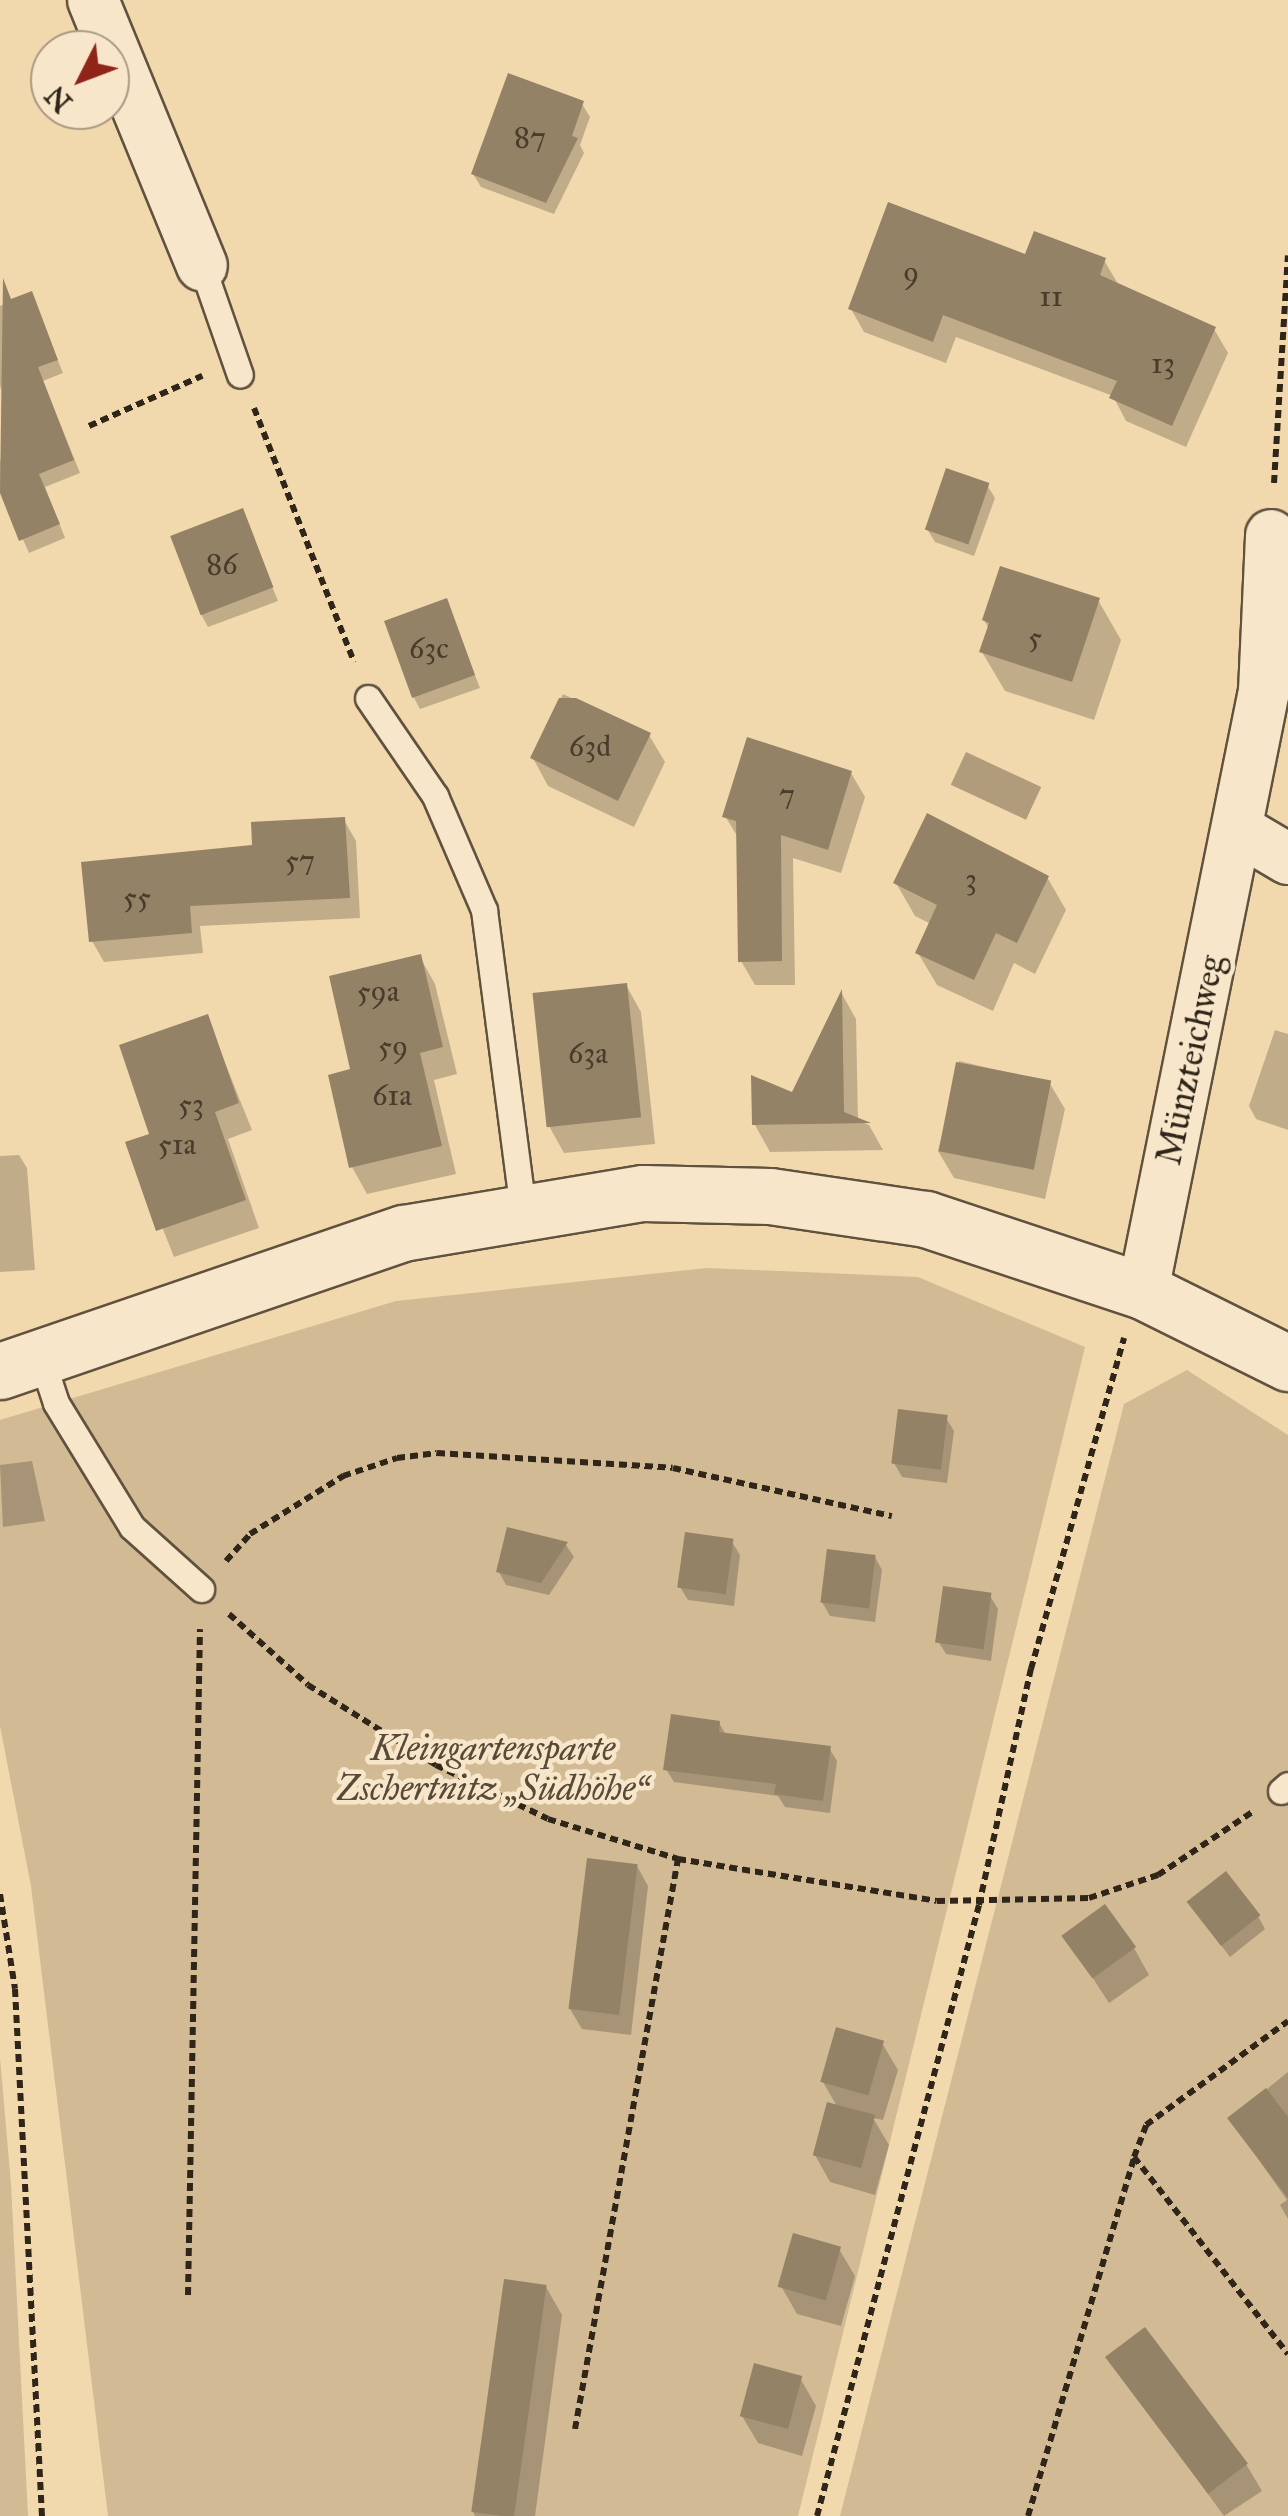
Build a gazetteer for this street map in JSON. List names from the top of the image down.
{
  "streets": {
    "street": ["Münzteichweg"]
  },
  "parks": ["Kleingartensparte Zschertnitz „Südhöhe“"],
  "house_numbers": [
    "87",
    "9",
    "11",
    "13",
    "86",
    "5",
    "63c",
    "63d",
    "7",
    "57",
    "3",
    "55",
    "59a",
    "59",
    "63a",
    "61a",
    "53",
    "51a"
  ],
  "north": "bottom left"
}
